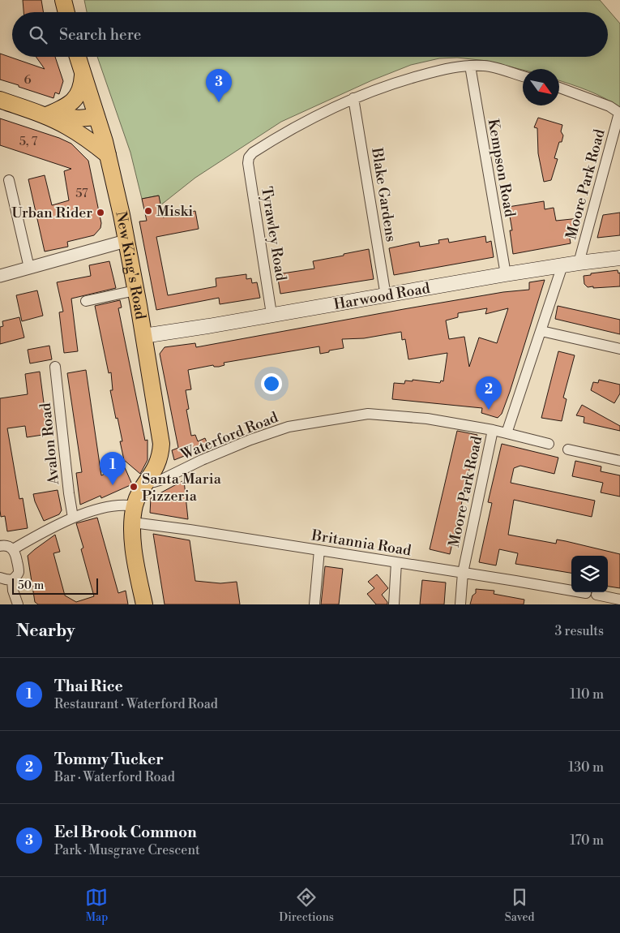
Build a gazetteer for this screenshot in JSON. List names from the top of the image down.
{
  "streets": {
    "main road": ["New King's Road", "Harwood Road"],
    "street": [
      "Kempson Road",
      "Moore Park Road",
      "Blake Gardens",
      "Tyrawley Road",
      "Waterford Road",
      "Avalon Road",
      "Britannia Road"
    ]
  },
  "crossings": [
    ["Kempson Road", "Harwood Road"],
    ["Moore Park Road", "Harwood Road"],
    ["Moore Park Road", "Waterford Road"],
    ["Moore Park Road", "Britannia Road"],
    ["Blake Gardens", "Tyrawley Road"],
    ["Blake Gardens", "Harwood Road"],
    ["Tyrawley Road", "Harwood Road"],
    ["New King's Road", "Harwood Road"],
    ["New King's Road", "Waterford Road"],
    ["New King's Road", "Britannia Road"]
  ],
  "places": ["Miski", "Urban Rider", "Santa Maria Pizzeria"],
  "house_numbers": ["6", "5, 7", "57"],
  "scale_bar": "50 m",
  "north": "bottom right",
  "page": {
    "search": "Search here",
    "pins": ["3", "2", "1"],
    "scale": "50 m",
    "heading": ["Nearby", "3 results"],
    "list": [
      {
        "mark": "1",
        "name": "Thai Rice",
        "note": "Restaurant · Waterford Road",
        "value": "110 m"
      },
      {
        "mark": "2",
        "name": "Tommy Tucker",
        "note": "Bar · Waterford Road",
        "value": "130 m"
      },
      {
        "mark": "3",
        "name": "Eel Brook Common",
        "note": "Park · Musgrave Crescent",
        "value": "170 m"
      }
    ],
    "nav": ["Map", "Directions", "Saved"]
  }
}
